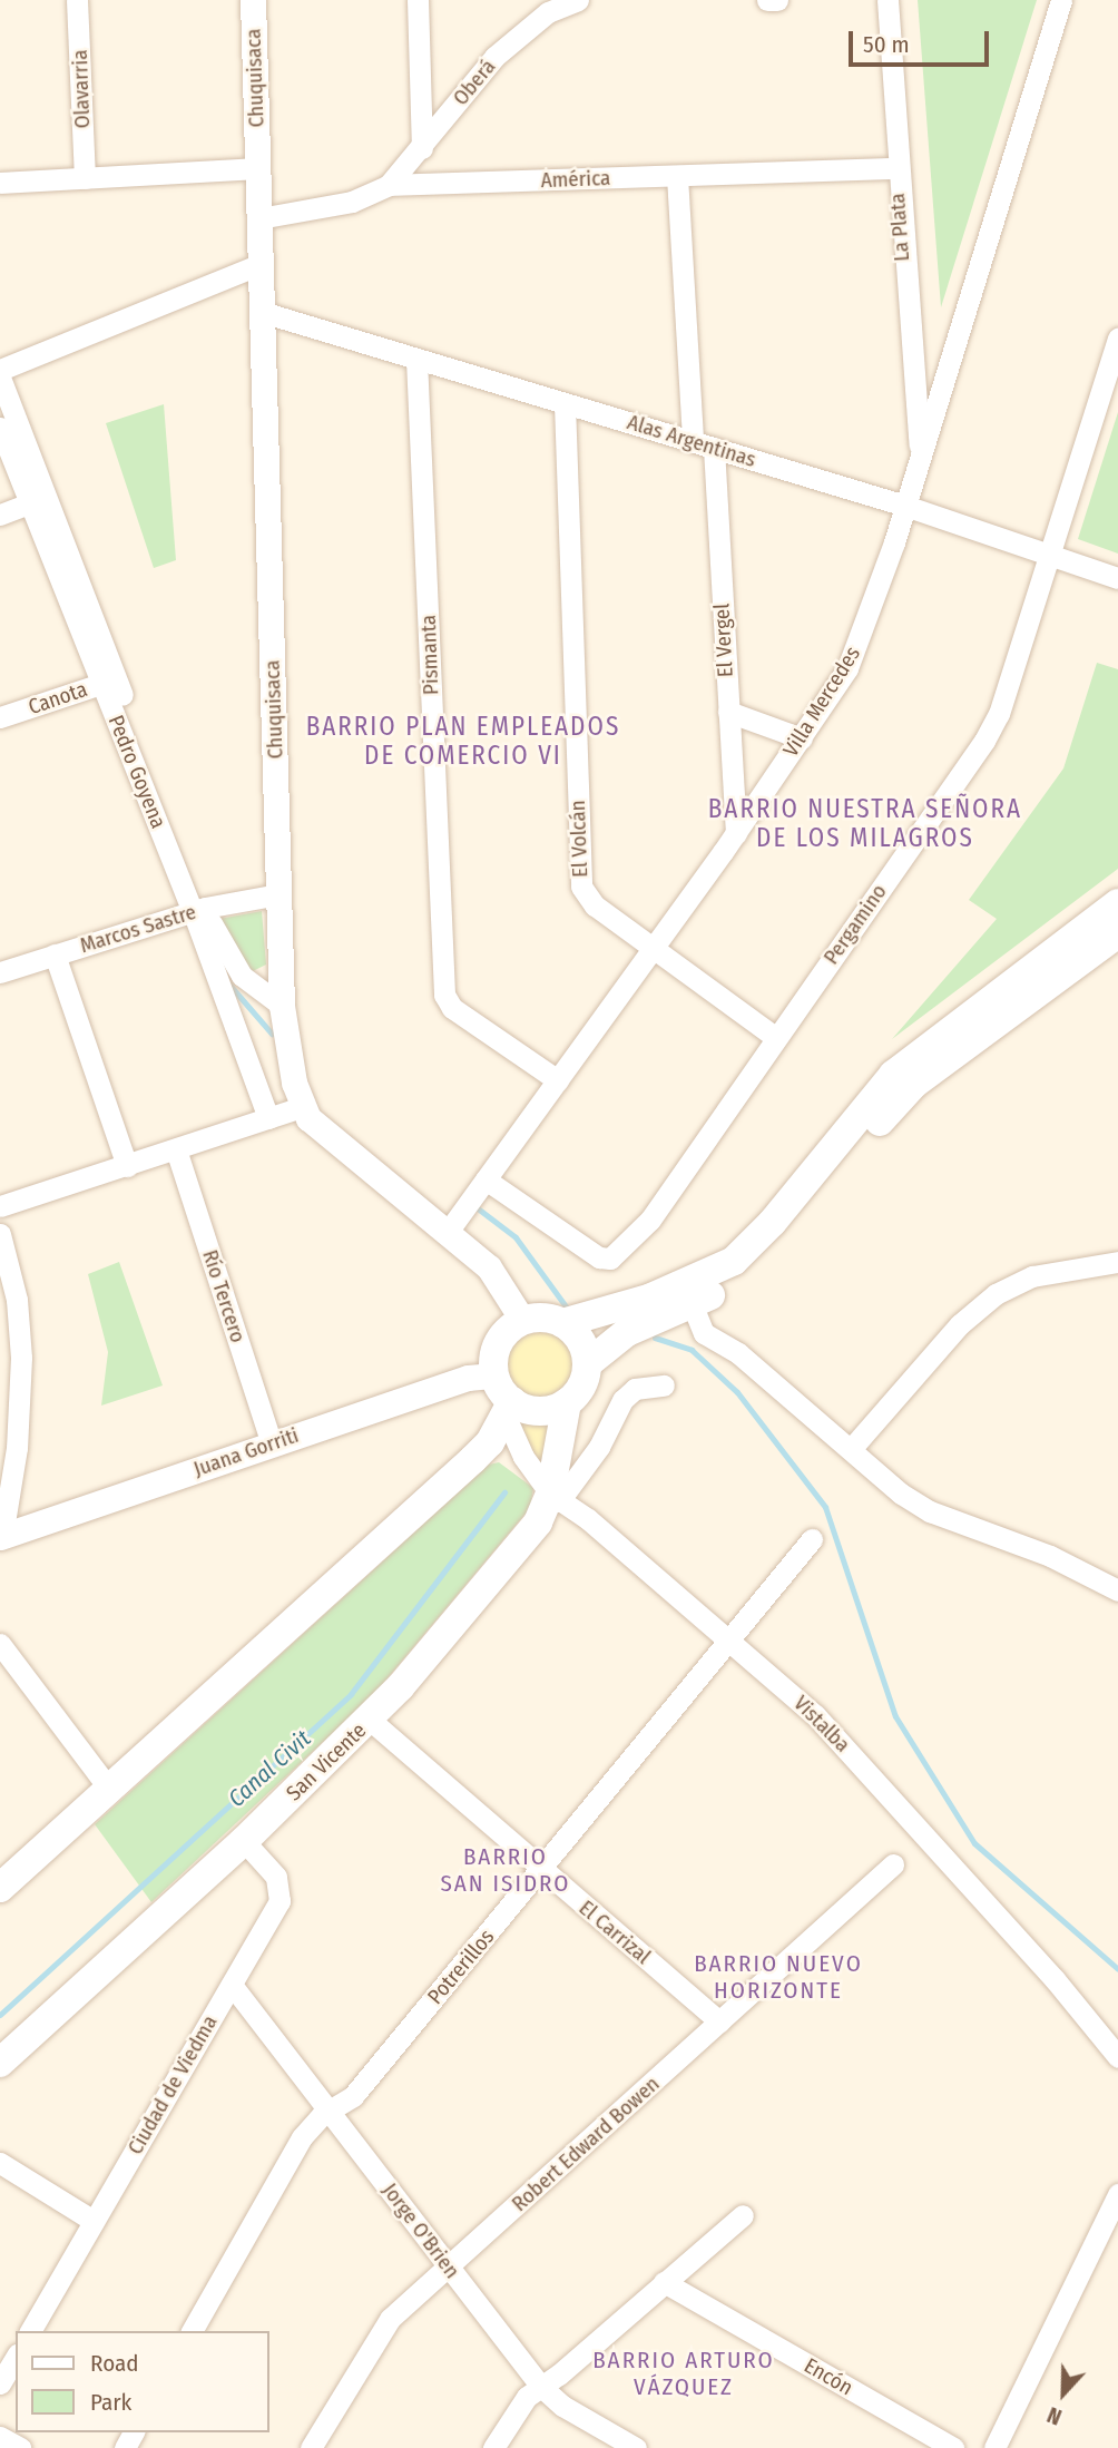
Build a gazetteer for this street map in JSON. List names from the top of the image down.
{
  "streets": {
    "main road": ["San Vicente"],
    "street": [
      "Chuquisaca",
      "Oberá",
      "Olavarria",
      "América",
      "La Plata",
      "Alas Argentinas",
      "El Vergel",
      "Pismanta",
      "Canota",
      "Villa Mercedes",
      "Pedro Goyena",
      "El Volcán",
      "Pergamino",
      "Marcos Sastre",
      "Río Tercero",
      "Juana Gorriti",
      "Vistalba",
      "El Carrizal",
      "Potrerillos",
      "Ciudad de Viedma",
      "Robert Edward Bowen",
      "Jorge O'Brien",
      "Encón"
    ]
  },
  "crossings": [
    ["Chuquisaca", "América"],
    ["Chuquisaca", "Alas Argentinas"],
    ["Chuquisaca", "Pedro Goyena"],
    ["Chuquisaca", "Marcos Sastre"],
    ["Oberá", "América"],
    ["América", "La Plata"],
    ["América", "El Vergel"],
    ["La Plata", "Villa Mercedes"],
    ["Alas Argentinas", "El Vergel"],
    ["Alas Argentinas", "Pismanta"],
    ["Alas Argentinas", "Villa Mercedes"],
    ["Alas Argentinas", "El Volcán"],
    ["Alas Argentinas", "Pergamino"],
    ["El Vergel", "Villa Mercedes"],
    ["Pismanta", "Villa Mercedes"],
    ["Canota", "Pedro Goyena"],
    ["Villa Mercedes", "El Volcán"],
    ["Villa Mercedes", "Pergamino"],
    ["Pedro Goyena", "Marcos Sastre"],
    ["El Volcán", "Pergamino"],
    ["Río Tercero", "Juana Gorriti"],
    ["Juana Gorriti", "Vistalba"],
    ["Juana Gorriti", "San Vicente"],
    ["Vistalba", "San Vicente"],
    ["Vistalba", "Potrerillos"],
    ["San Vicente", "El Carrizal"],
    ["San Vicente", "Ciudad de Viedma"],
    ["El Carrizal", "Potrerillos"],
    ["El Carrizal", "Robert Edward Bowen"],
    ["Potrerillos", "Jorge O'Brien"],
    ["Ciudad de Viedma", "Jorge O'Brien"],
    ["Robert Edward Bowen", "Jorge O'Brien"]
  ],
  "districts": [
    "BARRIO PLAN EMPLEADOS DE COMERCIO VI",
    "BARRIO NUESTRA SEÑORA DE LOS MILAGROS",
    "BARRIO SAN ISIDRO",
    "BARRIO NUEVO HORIZONTE",
    "BARRIO ARTURO VÁZQUEZ"
  ],
  "water": ["Canal Civit"],
  "legend": ["Road", "Park"],
  "scale_bar": "50 m",
  "north": "bottom"
}
